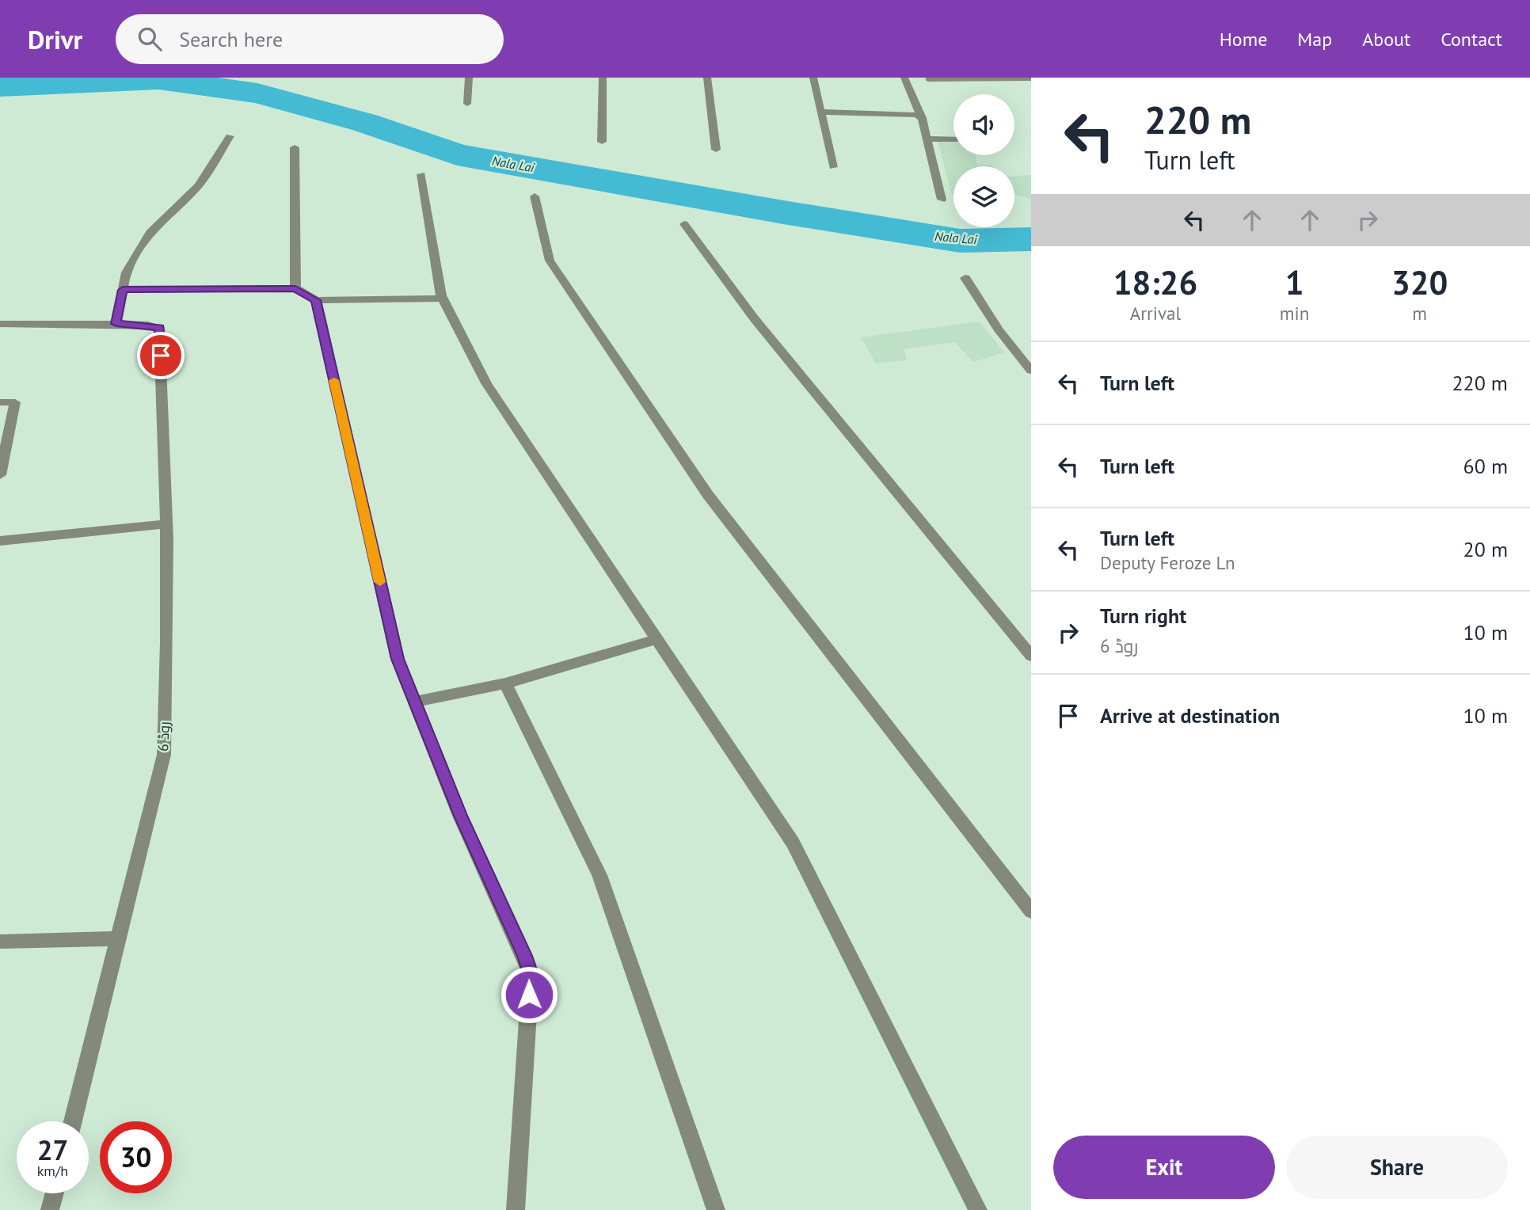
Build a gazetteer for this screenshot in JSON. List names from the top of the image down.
{
  "streets": {
    "street": ["روڈ 6"]
  },
  "water": ["Nala Lai"],
  "page": {
    "header": "Drivr",
    "search": "Search here",
    "nav": [
      "Home",
      "Map",
      "About",
      "Contact"
    ],
    "turn": ["220 m", "Turn left"],
    "eta": [
      "18:26",
      "Arrival",
      "1",
      "min",
      "320",
      "m"
    ],
    "list": [
      {
        "name": "Turn left",
        "value": "220 m"
      },
      {
        "name": "Turn left",
        "value": "60 m"
      },
      {
        "name": "Turn left",
        "note": "Deputy Feroze Ln",
        "value": "20 m"
      },
      {
        "name": "Turn right",
        "note": "روڈ 6",
        "value": "10 m"
      },
      {
        "name": "Arrive at destination",
        "value": "10 m"
      }
    ],
    "speed": "27 km/h",
    "limit": "30",
    "buttons": ["Exit", "Share"]
  }
}
